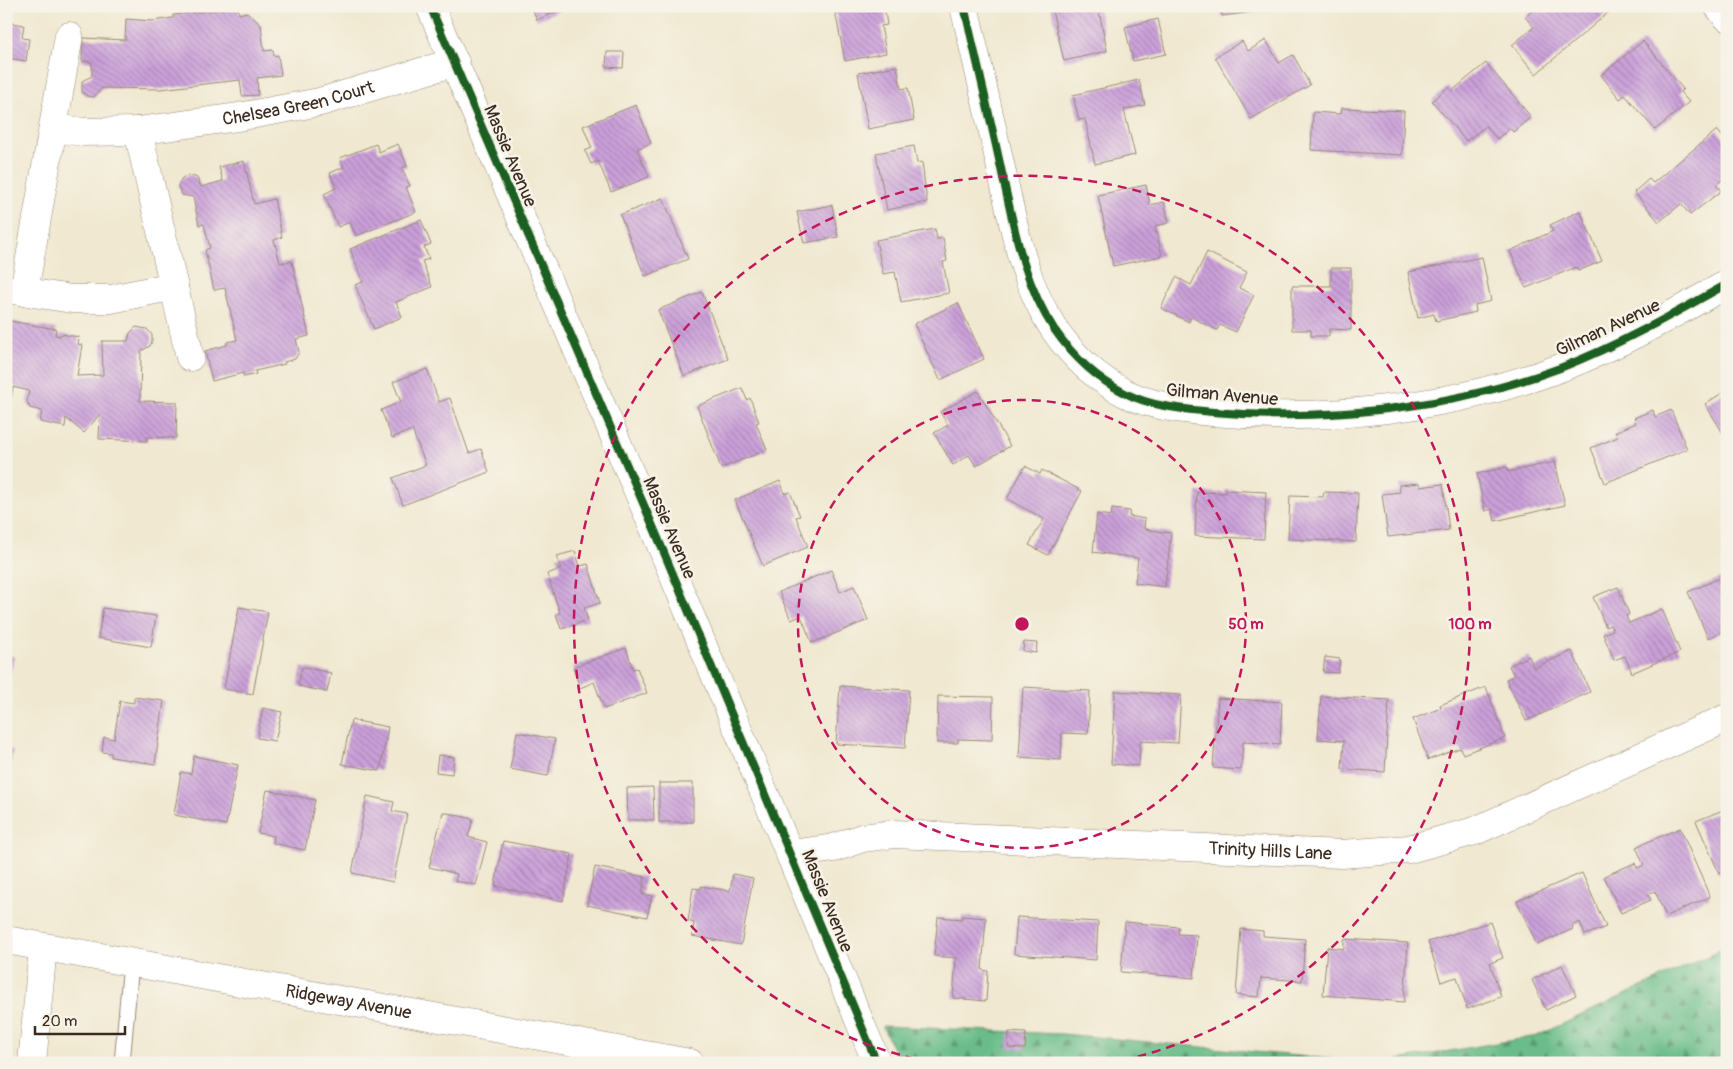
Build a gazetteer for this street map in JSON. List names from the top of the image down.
{
  "streets": {
    "street": [
      "Chelsea Green Court",
      "Massie Avenue",
      "Gilman Avenue",
      "Trinity Hills Lane",
      "Ridgeway Avenue"
    ]
  },
  "crossings": [
    ["Chelsea Green Court", "Massie Avenue"],
    ["Massie Avenue", "Trinity Hills Lane"]
  ],
  "scale_bar": "20 m",
  "rings": ["50 m", "100 m"]
}
